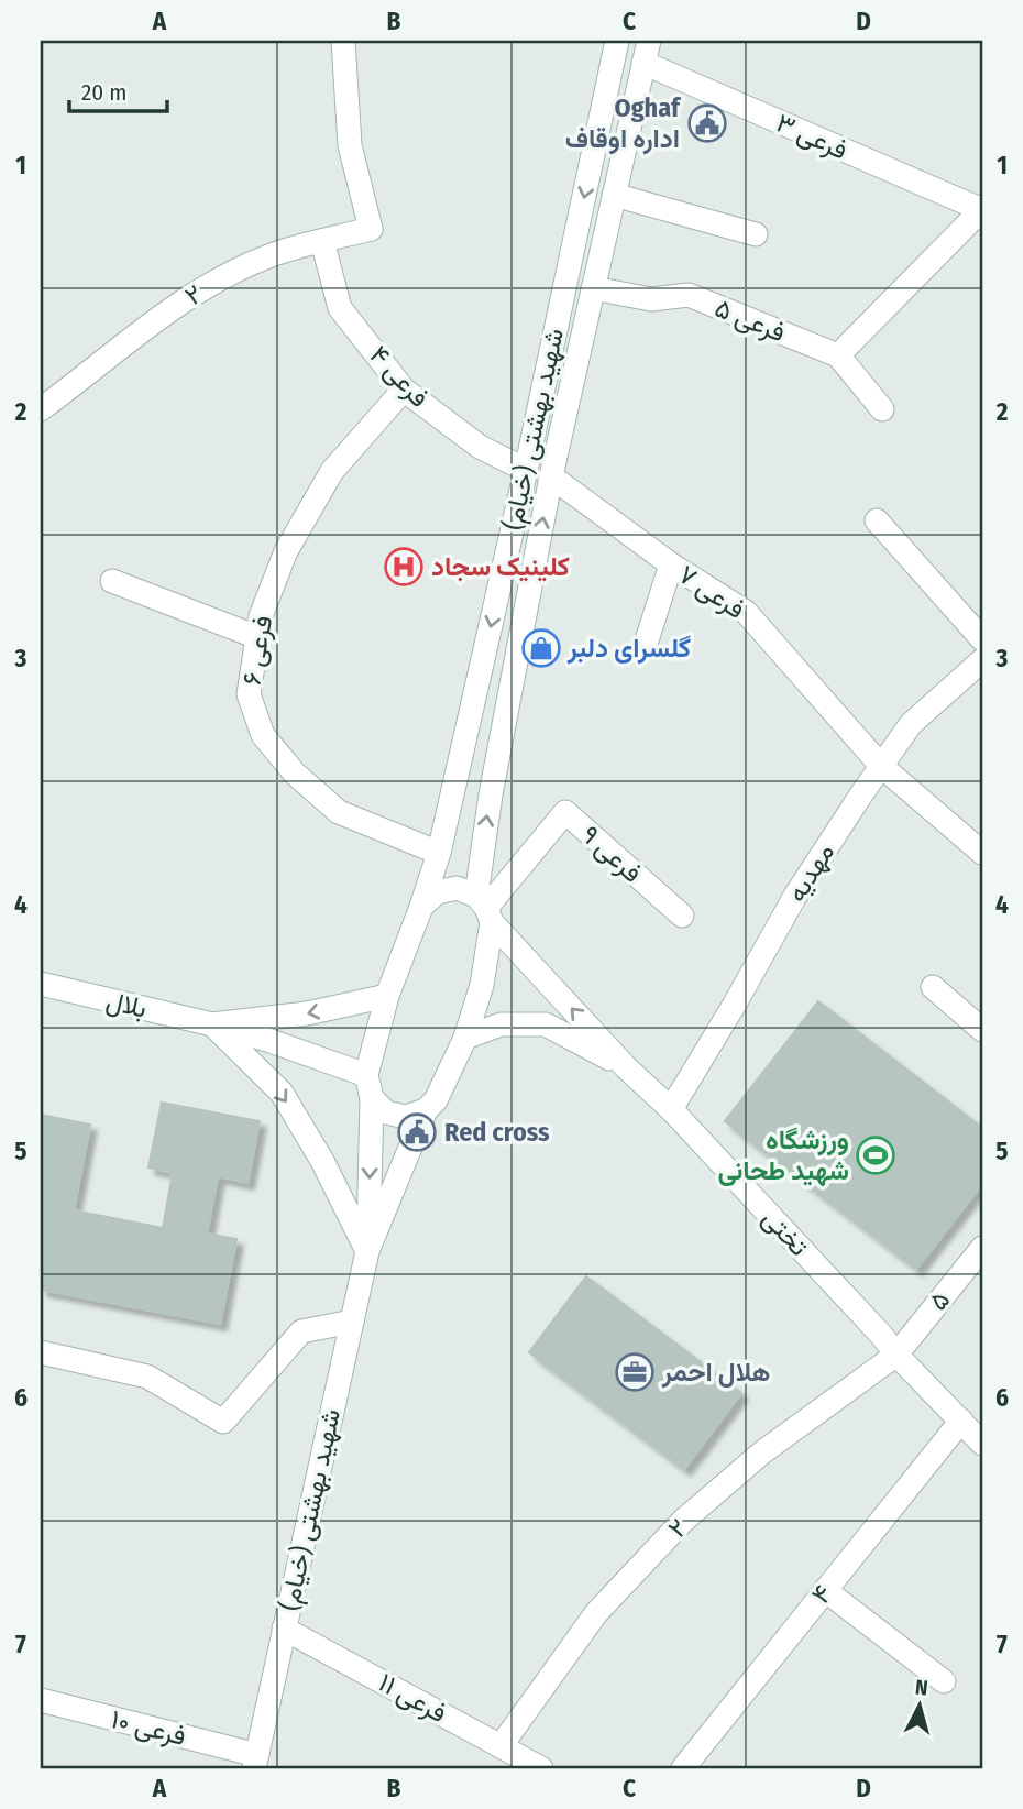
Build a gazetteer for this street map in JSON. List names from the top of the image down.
{
  "streets": {
    "street": [
      "فرعی ۳",
      "۲",
      "فرعی ۵",
      "فرعی ۴",
      "شهید بهشتی (خیام)",
      "فرعی ۷",
      "فرعی ۶",
      "فرعی ۹",
      "مهدیه",
      "بلال",
      "تختی",
      "۵",
      "۴",
      "فرعی ۱۱",
      "فرعی ۱۰"
    ]
  },
  "crossings": [
    ["فرعی ۳", "شهید بهشتی (خیام)"],
    ["۲", "فرعی ۴"],
    ["۲", "تختی"],
    ["۲", "۵"],
    ["۲", "فرعی ۱۱"],
    ["فرعی ۵", "شهید بهشتی (خیام)"],
    ["فرعی ۴", "شهید بهشتی (خیام)"],
    ["فرعی ۴", "فرعی ۶"],
    ["شهید بهشتی (خیام)", "فرعی ۷"],
    ["شهید بهشتی (خیام)", "فرعی ۶"],
    ["شهید بهشتی (خیام)", "فرعی ۹"],
    ["شهید بهشتی (خیام)", "بلال"],
    ["شهید بهشتی (خیام)", "تختی"],
    ["شهید بهشتی (خیام)", "فرعی ۱۱"],
    ["شهید بهشتی (خیام)", "فرعی ۱۰"],
    ["فرعی ۷", "مهدیه"],
    ["فرعی ۹", "تختی"],
    ["مهدیه", "تختی"],
    ["تختی", "۵"],
    ["تختی", "۴"]
  ],
  "places": {
    "public building": ["Oghaf اداره اوقاف", "Red cross"],
    "hospital": ["کلینیک سجاد"],
    "shop": ["گلسرای دلبر"],
    "sports": ["ورزشگاه شهید طحانی"],
    "office": ["هلال احمر"]
  },
  "scale_bar": "20 m",
  "north": "top",
  "grid": {
    "columns": [
      "A",
      "B",
      "C",
      "D"
    ],
    "rows": [
      "1",
      "2",
      "3",
      "4",
      "5",
      "6",
      "7"
    ]
  }
}
